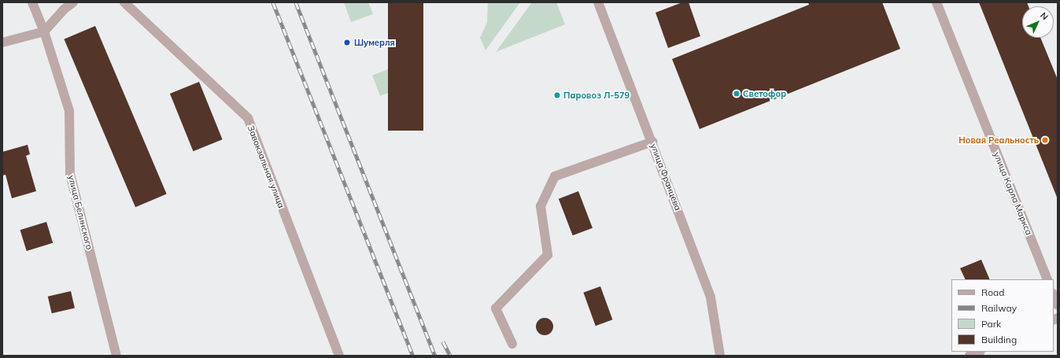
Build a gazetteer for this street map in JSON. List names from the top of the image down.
{
  "streets": {
    "street": [
      "Завокзальная улица",
      "улица Францева",
      "улица Карла Маркса",
      "улица Белинского"
    ]
  },
  "places": [
    "Шумерля",
    "Светофор",
    "Паровоз Л-579",
    "Новая Реальность"
  ],
  "legend": [
    "Road",
    "Railway",
    "Park",
    "Building"
  ],
  "north": "top right"
}
